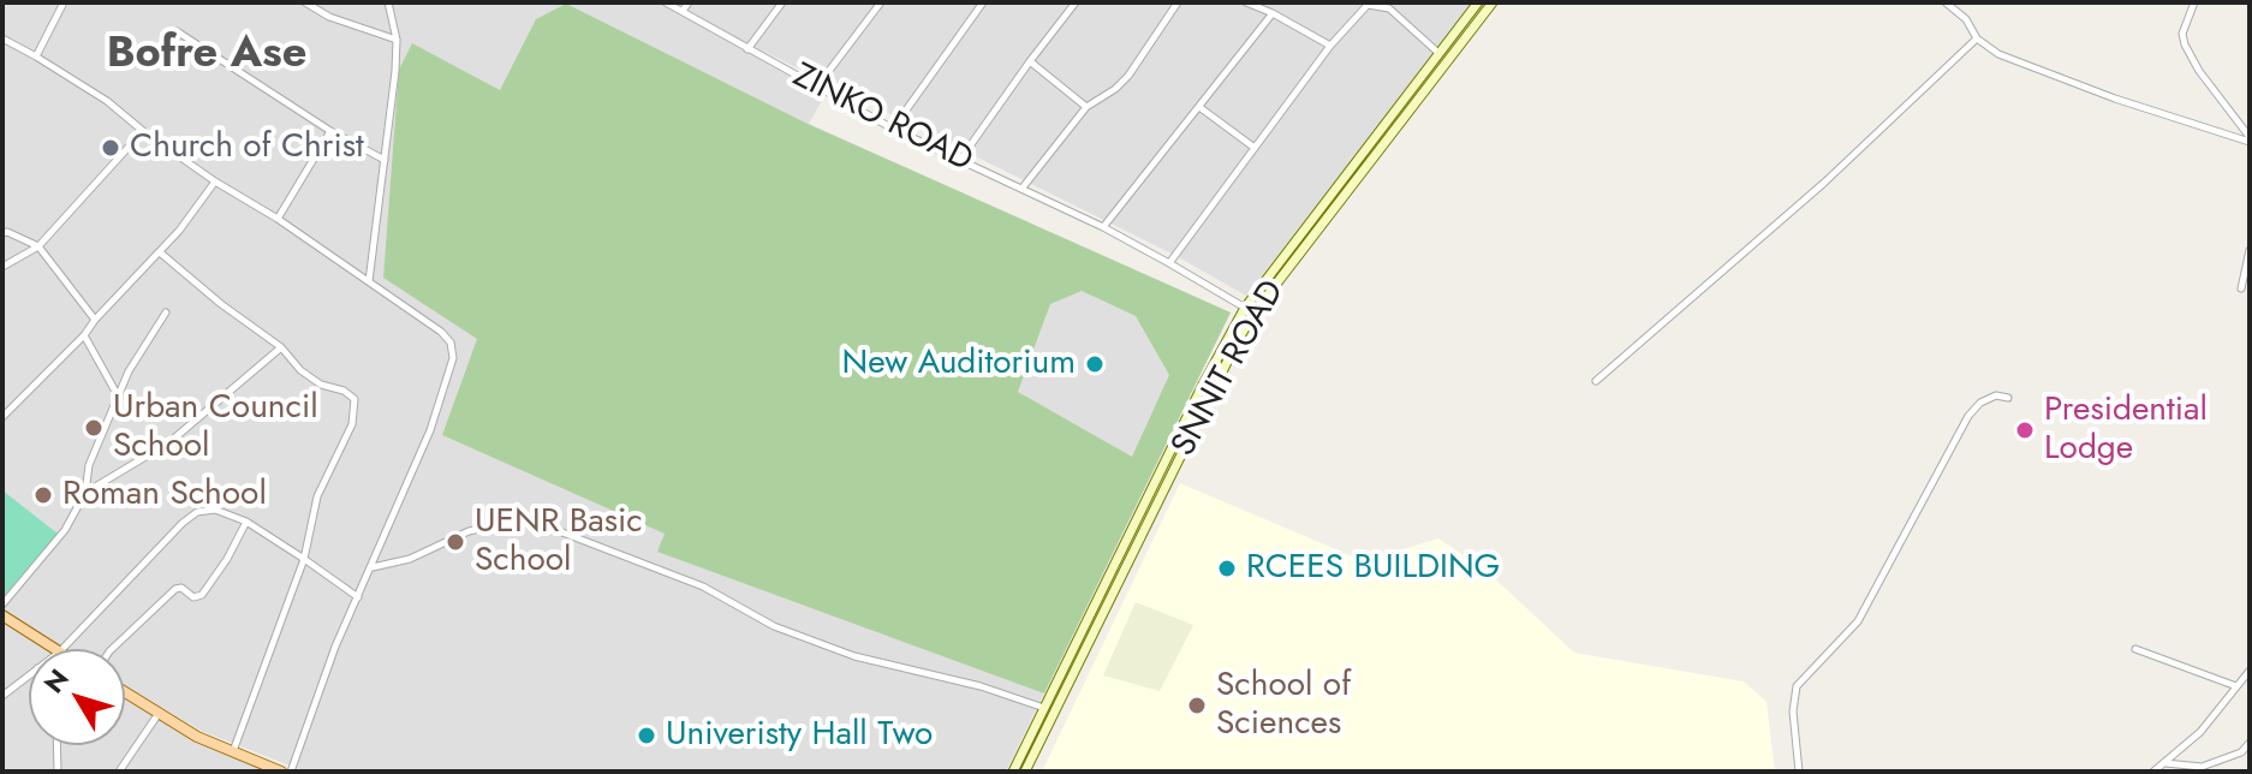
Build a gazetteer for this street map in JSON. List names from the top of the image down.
{
  "streets": {
    "street": ["ZINKO ROAD", "SNNIT ROAD"]
  },
  "crossings": [
    ["ZINKO ROAD", "SNNIT ROAD"]
  ],
  "districts": ["Bofre Ase"],
  "places": [
    "Church of Christ",
    "New Auditorium",
    "Urban Council School",
    "Presidential Lodge",
    "Roman School",
    "UENR Basic School",
    "RCEES BUILDING",
    "School of Sciences",
    "Univeristy Hall Two"
  ],
  "north": "top left"
}
